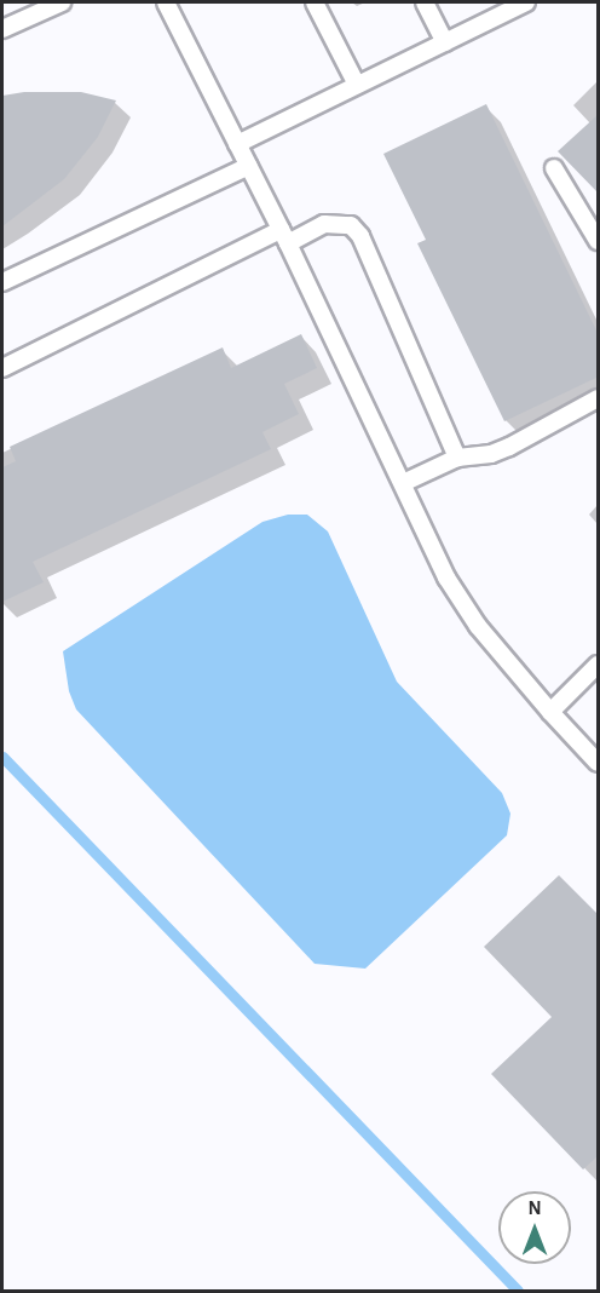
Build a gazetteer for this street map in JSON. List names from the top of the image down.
{
  "north": "top"
}
